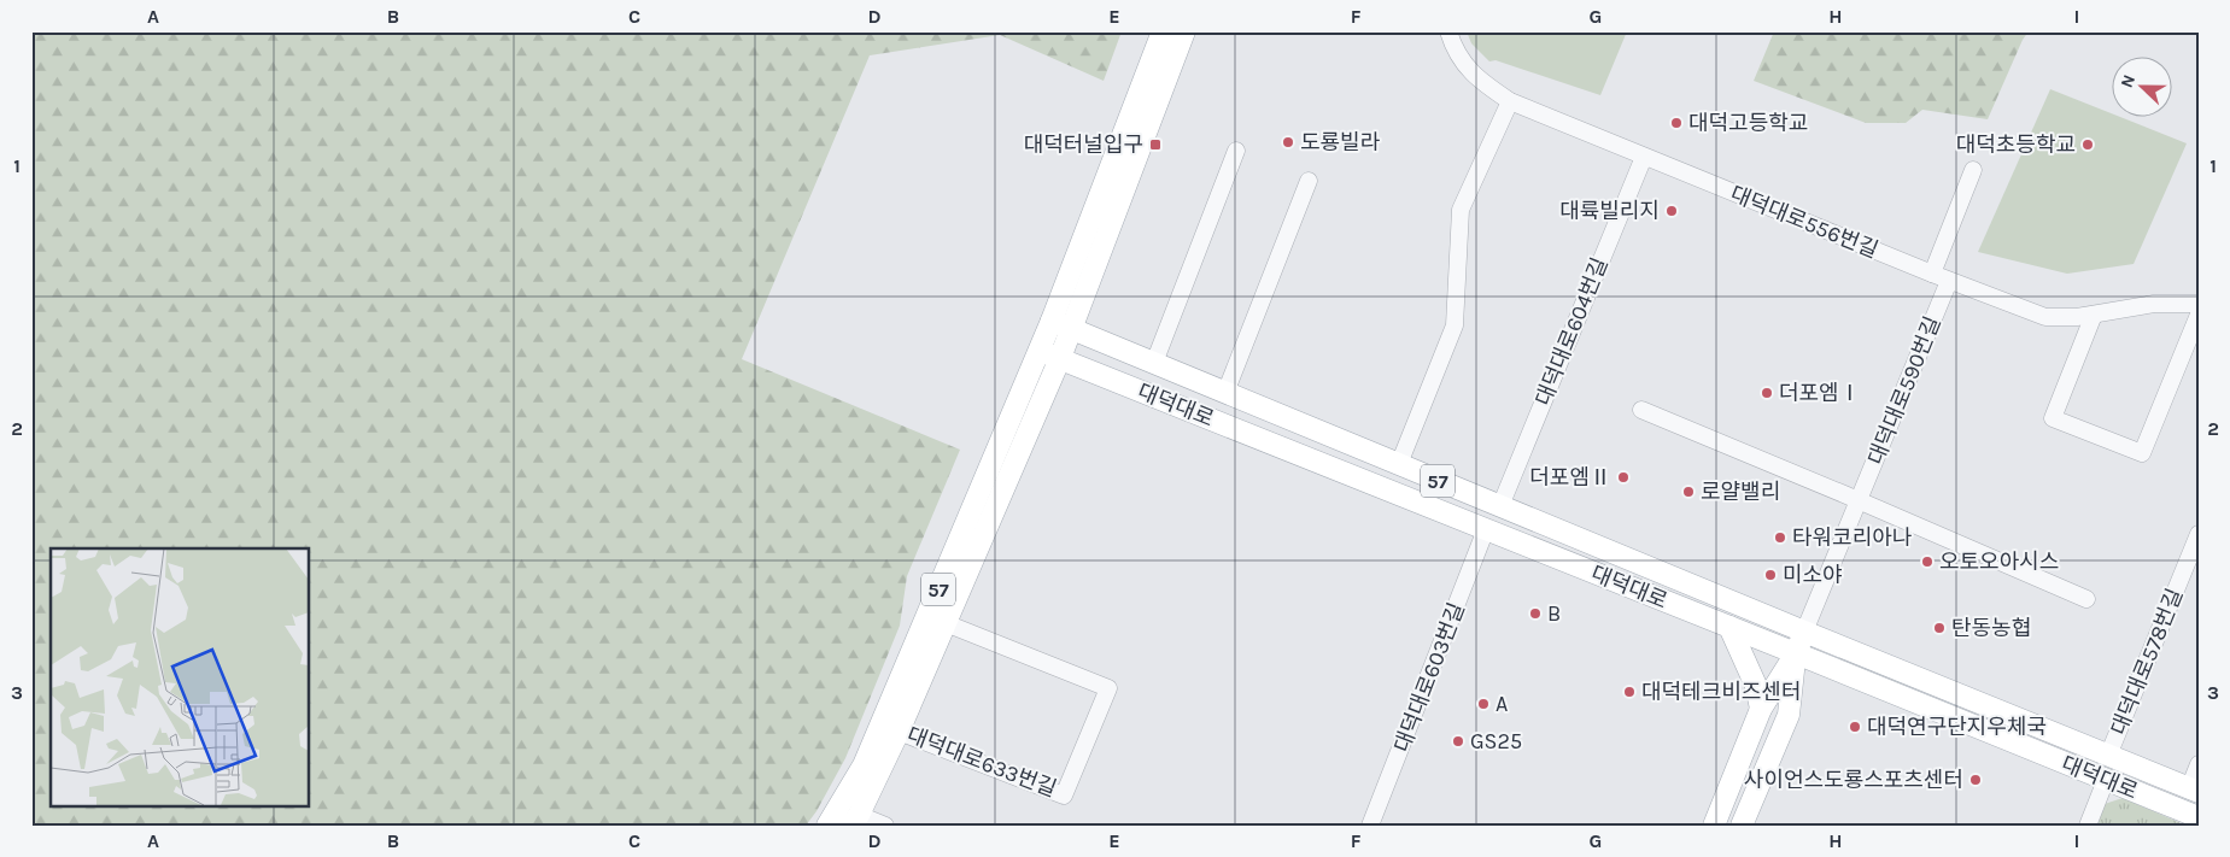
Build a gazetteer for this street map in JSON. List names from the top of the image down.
{
  "streets": {
    "main road": ["대덕대로", "57"],
    "street": [
      "대덕대로556번길",
      "대덕대로604번길",
      "대덕대로590번길",
      "대덕대로578번길",
      "대덕대로603번길",
      "대덕대로633번길"
    ]
  },
  "crossings": [
    ["대덕대로556번길", "대덕대로604번길"],
    ["대덕대로556번길", "대덕대로590번길"],
    ["대덕대로604번길", "대덕대로"],
    ["대덕대로590번길", "대덕대로"],
    ["대덕대로", "57"],
    ["대덕대로", "대덕대로578번길"],
    ["대덕대로", "대덕대로603번길"],
    ["57", "대덕대로633번길"]
  ],
  "places": {
    "other": [
      "대덕고등학교",
      "도룡빌라",
      "대덕초등학교",
      "대륙빌리지",
      "더포엠Ⅰ",
      "더포엠Ⅱ",
      "로얄밸리",
      "타워코리아나",
      "오토오아시스",
      "미소야",
      "B",
      "탄동농협",
      "대덕테크비즈센터",
      "A",
      "대덕연구단지우체국",
      "GS25",
      "사이언스도룡스포츠센터"
    ],
    "transit": ["대덕터널입구"]
  },
  "north": "left",
  "grid": {
    "columns": [
      "A",
      "B",
      "C",
      "D",
      "E",
      "F",
      "G",
      "H",
      "I"
    ],
    "rows": ["1", "2", "3"]
  }
}
